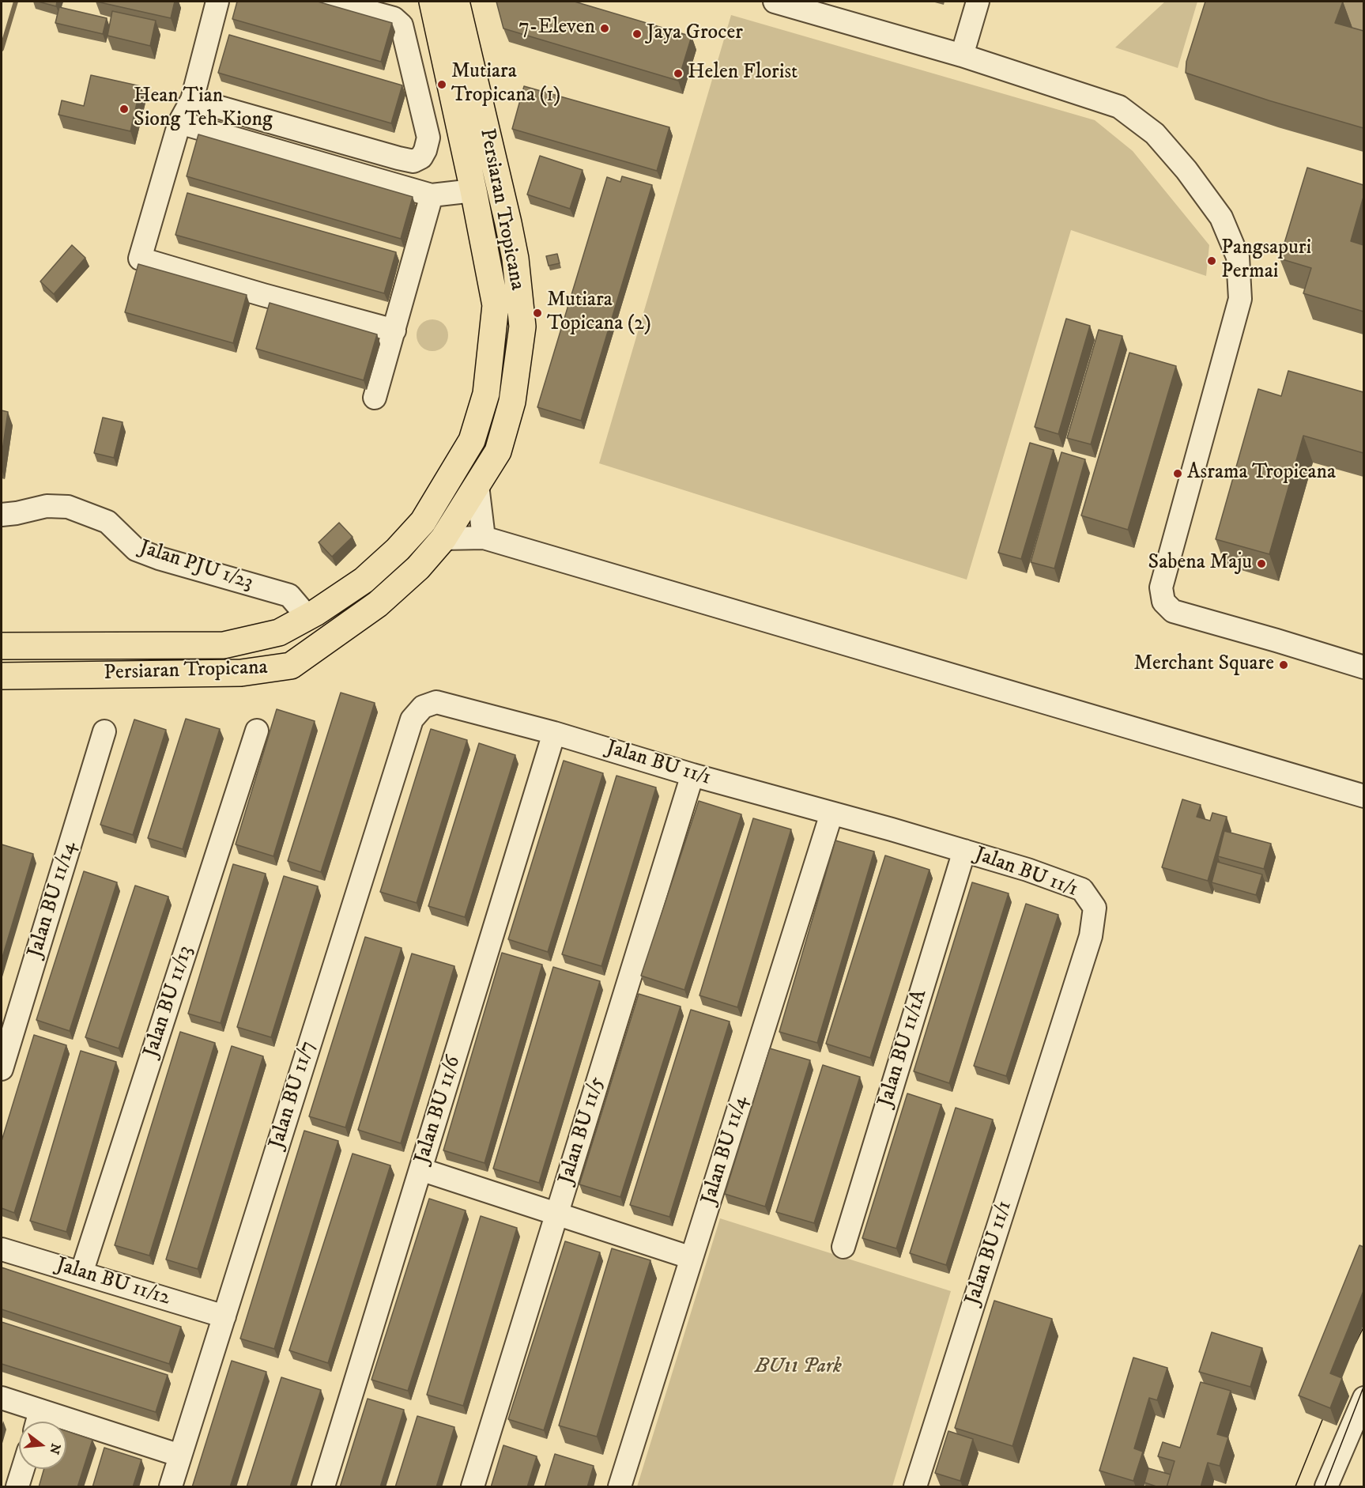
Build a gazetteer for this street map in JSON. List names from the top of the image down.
{
  "streets": {
    "main road": ["Persiaran Tropicana"],
    "street": [
      "Jalan PJU 1/23",
      "Jalan BU 11/1",
      "Jalan BU 11/14",
      "Jalan BU 11/13",
      "Jalan BU 11/1A",
      "Jalan BU 11/7",
      "Jalan BU 11/6",
      "Jalan BU 11/5",
      "Jalan BU 11/4",
      "Jalan BU 11/12"
    ]
  },
  "crossings": [
    ["Persiaran Tropicana", "Jalan PJU 1/23"],
    ["Jalan BU 11/1", "Jalan BU 11/1A"],
    ["Jalan BU 11/1", "Jalan BU 11/7"],
    ["Jalan BU 11/1", "Jalan BU 11/6"],
    ["Jalan BU 11/1", "Jalan BU 11/5"],
    ["Jalan BU 11/1", "Jalan BU 11/4"],
    ["Jalan BU 11/13", "Jalan BU 11/12"],
    ["Jalan BU 11/7", "Jalan BU 11/12"]
  ],
  "parks": ["BU11 Park"],
  "places": [
    "7-Eleven",
    "Jaya Grocer",
    "Helen Florist",
    "Mutiara Tropicana (1)",
    "Hean Tian Siong Teh Kiong",
    "Pangsapuri Permai",
    "Mutiara Topicana (2)",
    "Asrama Tropicana",
    "Sabena Maju",
    "Merchant Square"
  ],
  "north": "right"
}
